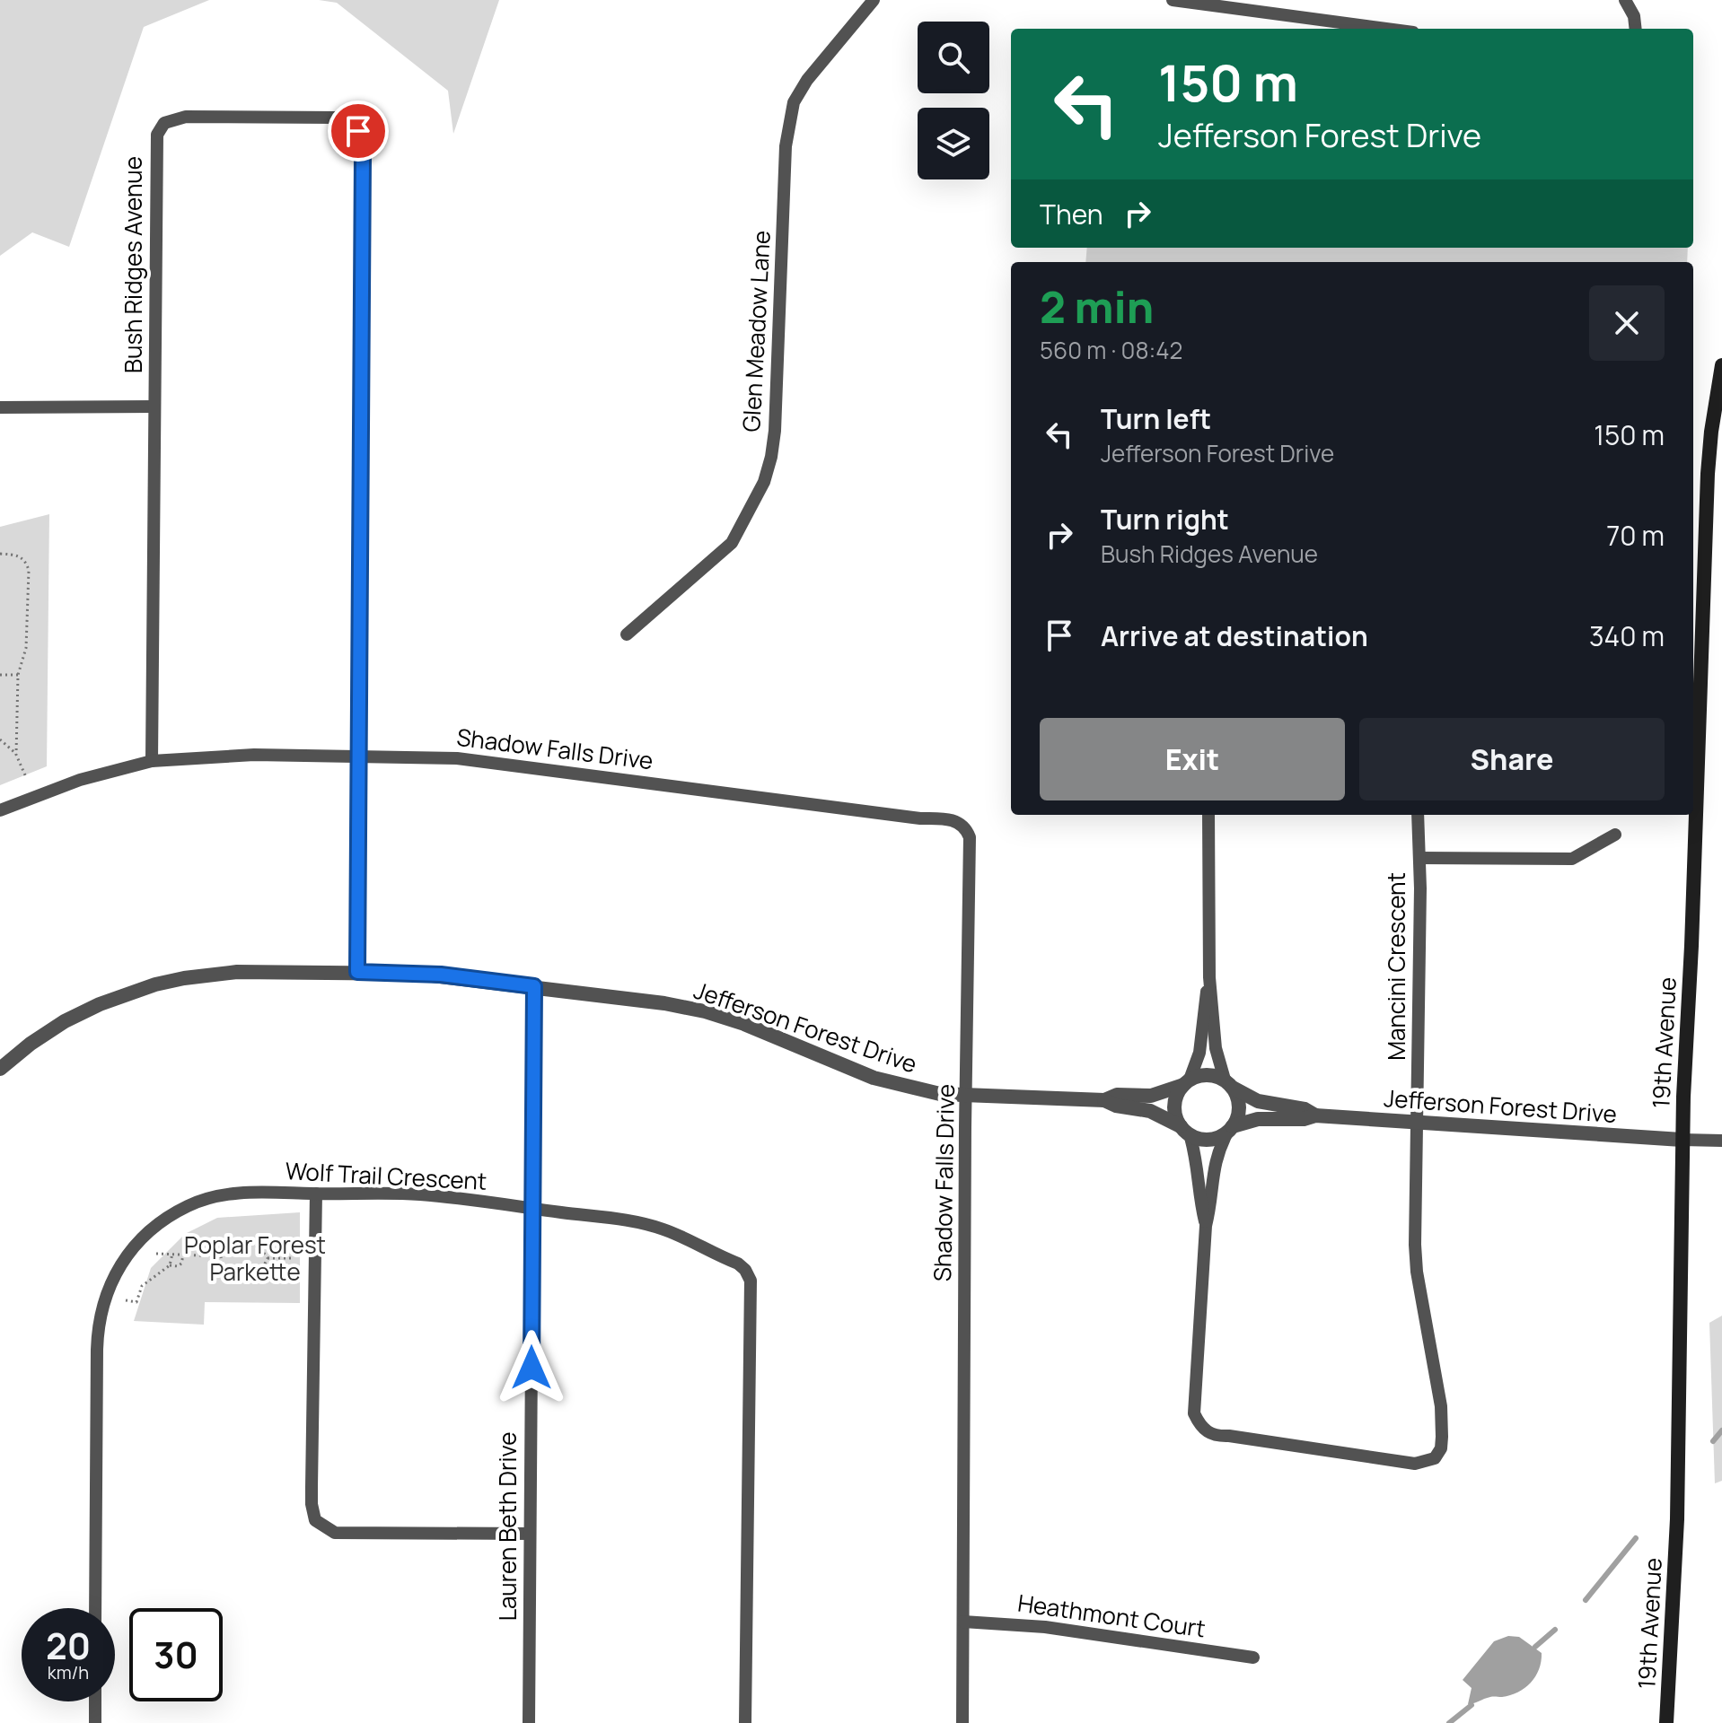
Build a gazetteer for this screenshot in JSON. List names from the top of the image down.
{
  "streets": {
    "main road": ["19th Avenue"],
    "street": [
      "Bush Ridges Avenue",
      "Glen Meadow Lane",
      "Shadow Falls Drive",
      "Mancini Crescent",
      "Jefferson Forest Drive",
      "Wolf Trail Crescent",
      "Lauren Beth Drive",
      "Heathmont Court"
    ]
  },
  "crossings": [
    ["Bush Ridges Avenue", "Shadow Falls Drive"],
    ["Bush Ridges Avenue", "Jefferson Forest Drive"],
    ["Shadow Falls Drive", "Jefferson Forest Drive"],
    ["Shadow Falls Drive", "Heathmont Court"],
    ["Mancini Crescent", "Jefferson Forest Drive"],
    ["Jefferson Forest Drive", "19th Avenue"],
    ["Jefferson Forest Drive", "Lauren Beth Drive"],
    ["Wolf Trail Crescent", "Lauren Beth Drive"]
  ],
  "parks": ["Poplar Forest Parkette"],
  "page": {
    "turn": ["150 m", "Jefferson Forest Drive"],
    "then": "Then",
    "heading": ["2 min", "560 m · 08:42"],
    "list": [
      {
        "name": "Turn left",
        "note": "Jefferson Forest Drive",
        "value": "150 m"
      },
      {
        "name": "Turn right",
        "note": "Bush Ridges Avenue",
        "value": "70 m"
      },
      {
        "name": "Arrive at destination",
        "value": "340 m"
      }
    ],
    "buttons": ["Exit", "Share"],
    "speed": "20 km/h",
    "limit": "30"
  }
}
